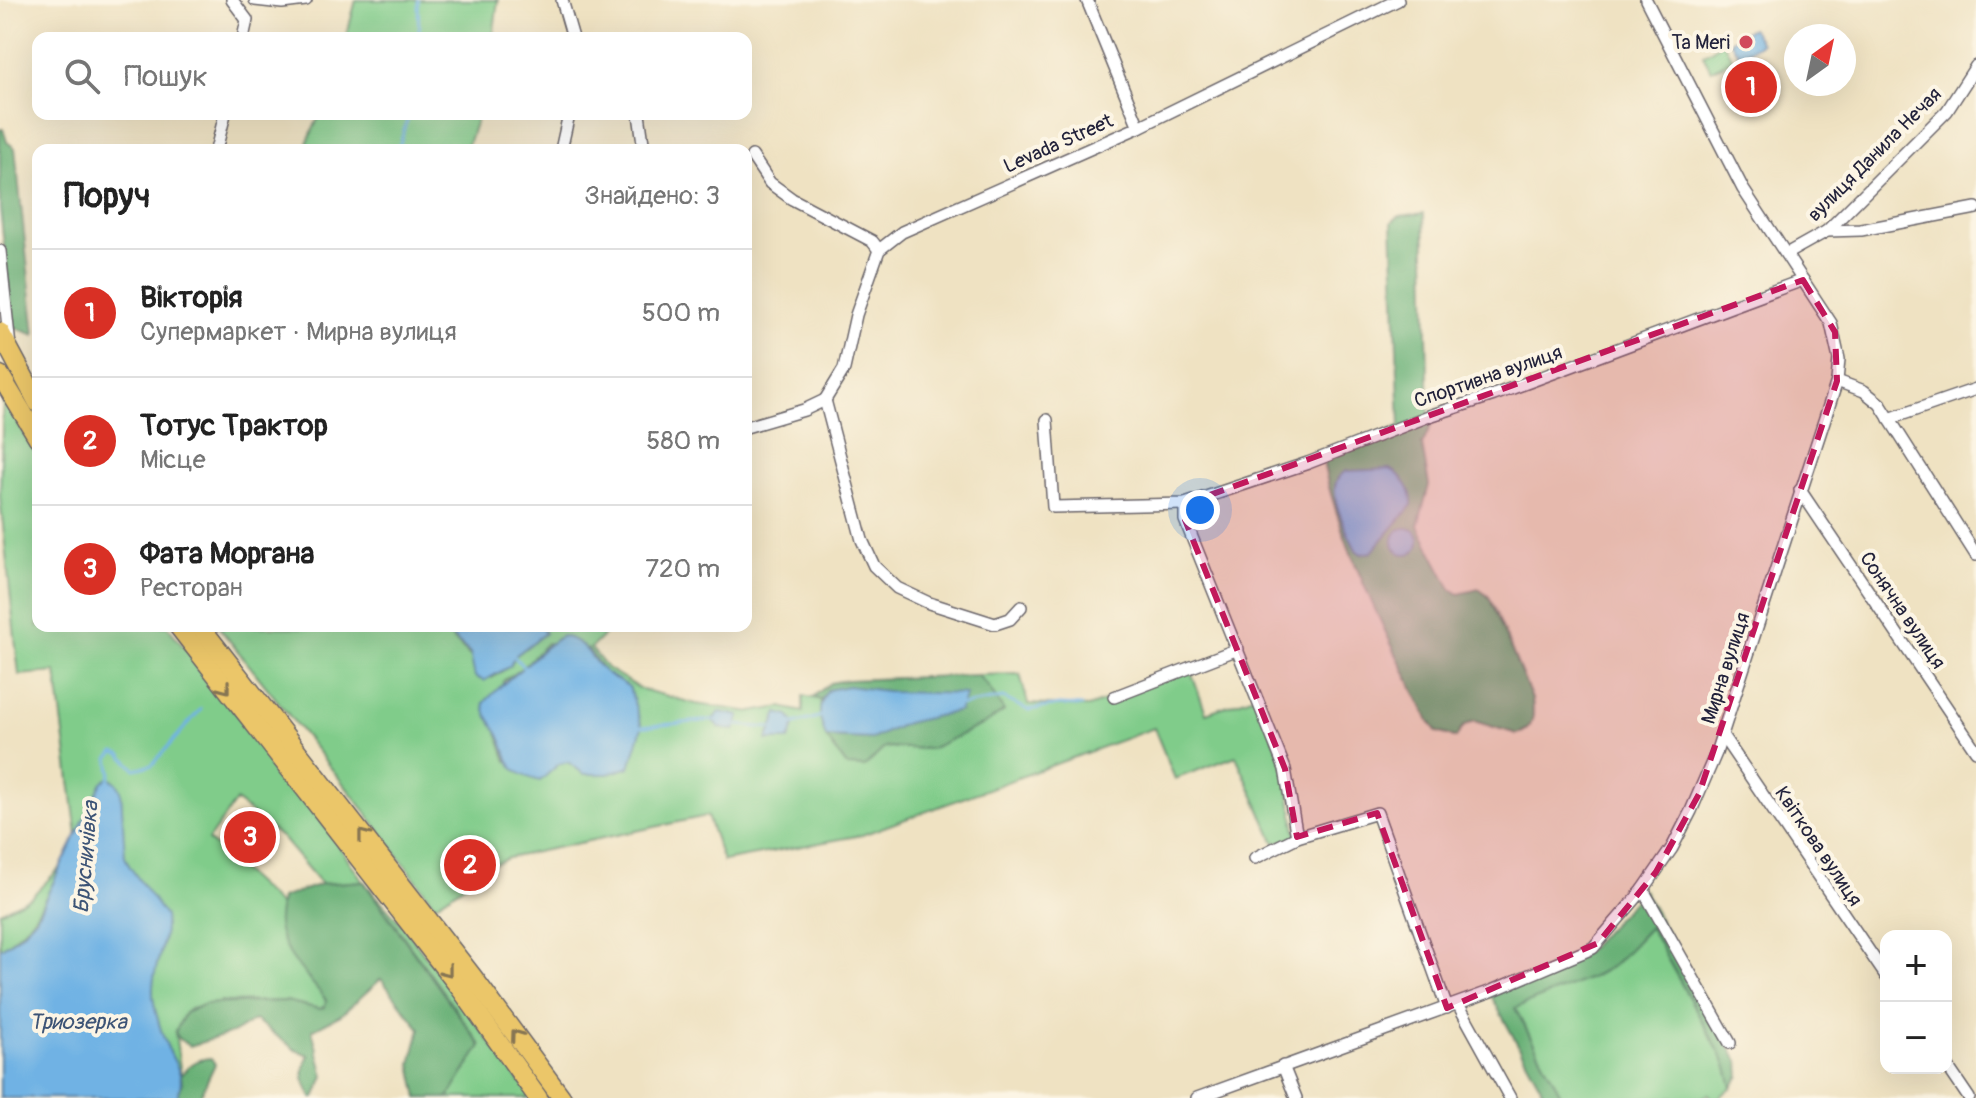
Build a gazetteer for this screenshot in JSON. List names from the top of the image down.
{
  "streets": {
    "street": [
      "Levada Street",
      "вулиця Данила Нечая",
      "Спортивна вулиця",
      "Сонячна вулиця",
      "Мирна вулиця",
      "Квіткова вулиця"
    ]
  },
  "crossings": [
    ["вулиця Данила Нечая", "Мирна вулиця"],
    ["Спортивна вулиця", "Мирна вулиця"],
    ["Сонячна вулиця", "Мирна вулиця"],
    ["Мирна вулиця", "Квіткова вулиця"]
  ],
  "water": ["Брусничівка", "Триозерка"],
  "places": ["Ta Meri"],
  "north": "top right",
  "page": {
    "search": "Пошук",
    "pins": ["1", "3", "2"],
    "heading": ["Поруч", "Знайдено: 3"],
    "list": [
      {
        "mark": "1",
        "name": "Вікторія",
        "note": "Супермаркет · Мирна вулиця",
        "value": "500 m"
      },
      {
        "mark": "2",
        "name": "Тотус Трактор",
        "note": "Місце",
        "value": "580 m"
      },
      {
        "mark": "3",
        "name": "Фата Моргана",
        "note": "Ресторан",
        "value": "720 m"
      }
    ],
    "map_buttons": ["+", "−"]
  }
}
